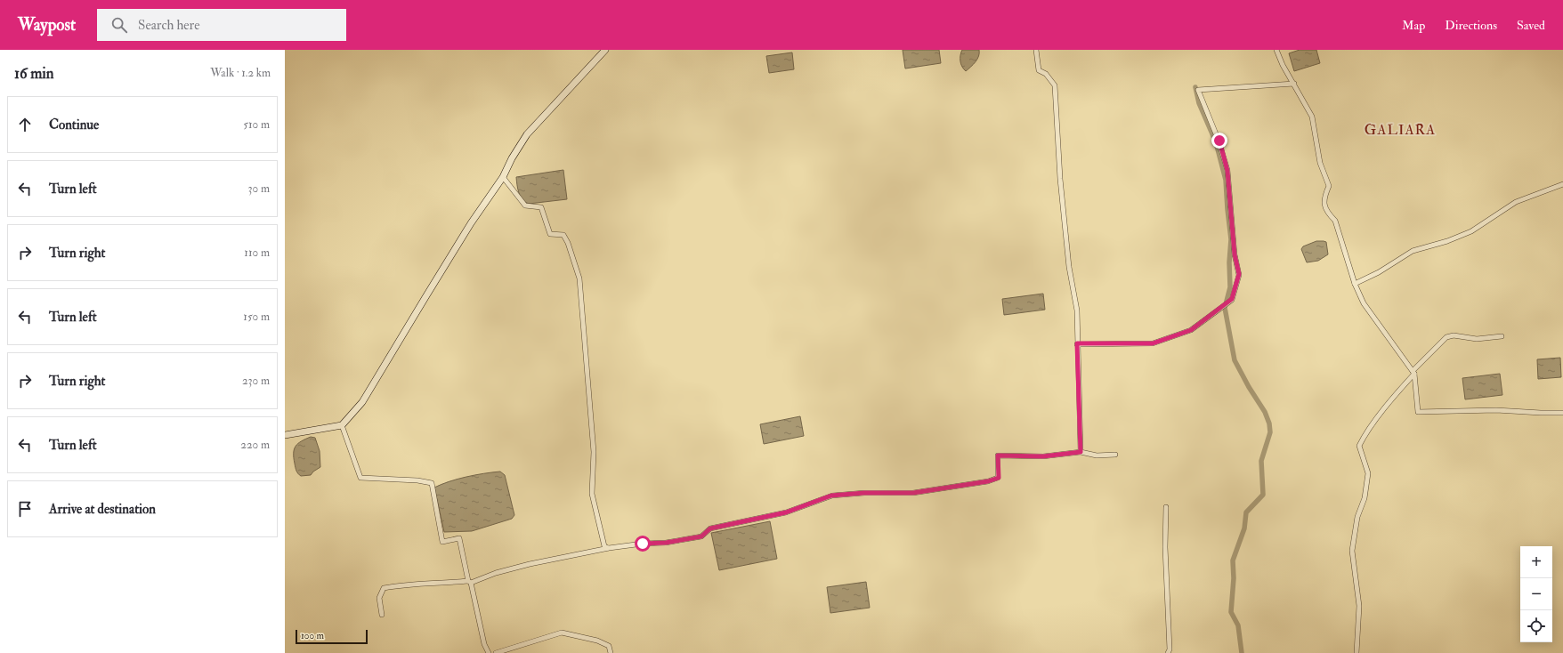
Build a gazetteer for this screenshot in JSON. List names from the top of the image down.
{
  "districts": ["GALIARA"],
  "scale_bar": "100 m",
  "page": {
    "header": "Waypost",
    "search": "Search here",
    "nav": ["Map", "Directions", "Saved"],
    "heading": ["16 min", "Walk · 1.2 km"],
    "list": [
      ["Continue", "510 m"],
      ["Turn left", "30 m"],
      ["Turn right", "110 m"],
      ["Turn left", "150 m"],
      ["Turn right", "230 m"],
      ["Turn left", "220 m"],
      "Arrive at destination"
    ],
    "map_buttons": ["+", "−"],
    "scale": "100 m"
  }
}
